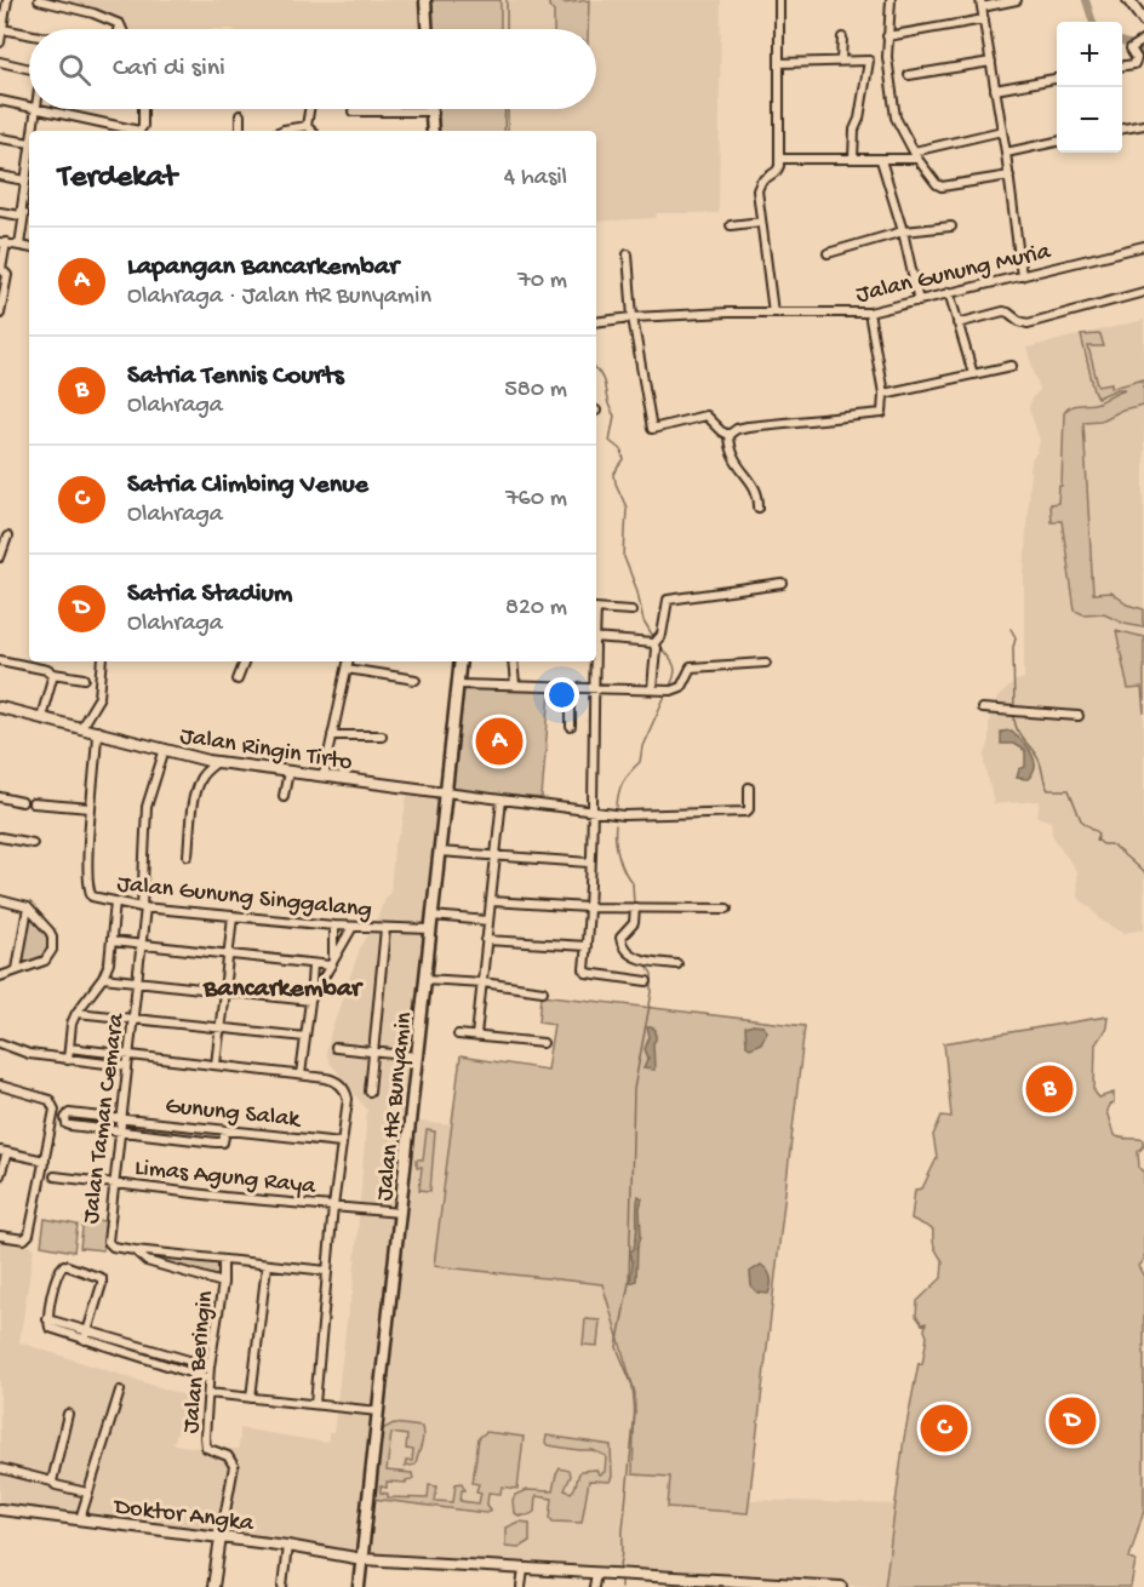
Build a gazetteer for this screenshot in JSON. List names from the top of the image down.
{
  "streets": {
    "main road": ["Jalan HR Bunyamin"],
    "street": [
      "Jalan Gunung Muria",
      "Jalan Ringin Tirto",
      "Jalan Gunung Singgalang",
      "Gunung Salak",
      "Jalan Taman Cemara",
      "Limas Agung Raya",
      "Jalan Beringin",
      "Doktor Angka"
    ]
  },
  "crossings": [
    ["Jalan Ringin Tirto", "Jalan Gunung Singgalang"],
    ["Jalan Ringin Tirto", "Jalan HR Bunyamin"],
    ["Jalan Ringin Tirto", "Jalan Taman Cemara"],
    ["Jalan Gunung Singgalang", "Jalan HR Bunyamin"],
    ["Jalan Gunung Singgalang", "Jalan Taman Cemara"],
    ["Jalan HR Bunyamin", "Limas Agung Raya"],
    ["Jalan HR Bunyamin", "Doktor Angka"],
    ["Gunung Salak", "Jalan Taman Cemara"],
    ["Jalan Taman Cemara", "Limas Agung Raya"],
    ["Jalan Taman Cemara", "Jalan Beringin"],
    ["Jalan Beringin", "Doktor Angka"]
  ],
  "districts": ["Bancarkembar"],
  "page": {
    "map_buttons": ["+", "−"],
    "search": "Cari di sini",
    "heading": ["Terdekat", "4 hasil"],
    "list": [
      {
        "mark": "A",
        "name": "Lapangan Bancarkembar",
        "note": "Olahraga · Jalan HR Bunyamin",
        "value": "70 m"
      },
      {
        "mark": "B",
        "name": "Satria Tennis Courts",
        "note": "Olahraga",
        "value": "580 m"
      },
      {
        "mark": "C",
        "name": "Satria Climbing Venue",
        "note": "Olahraga",
        "value": "760 m"
      },
      {
        "mark": "D",
        "name": "Satria Stadium",
        "note": "Olahraga",
        "value": "820 m"
      }
    ],
    "pins": [
      "A",
      "B",
      "D",
      "C"
    ]
  }
}
